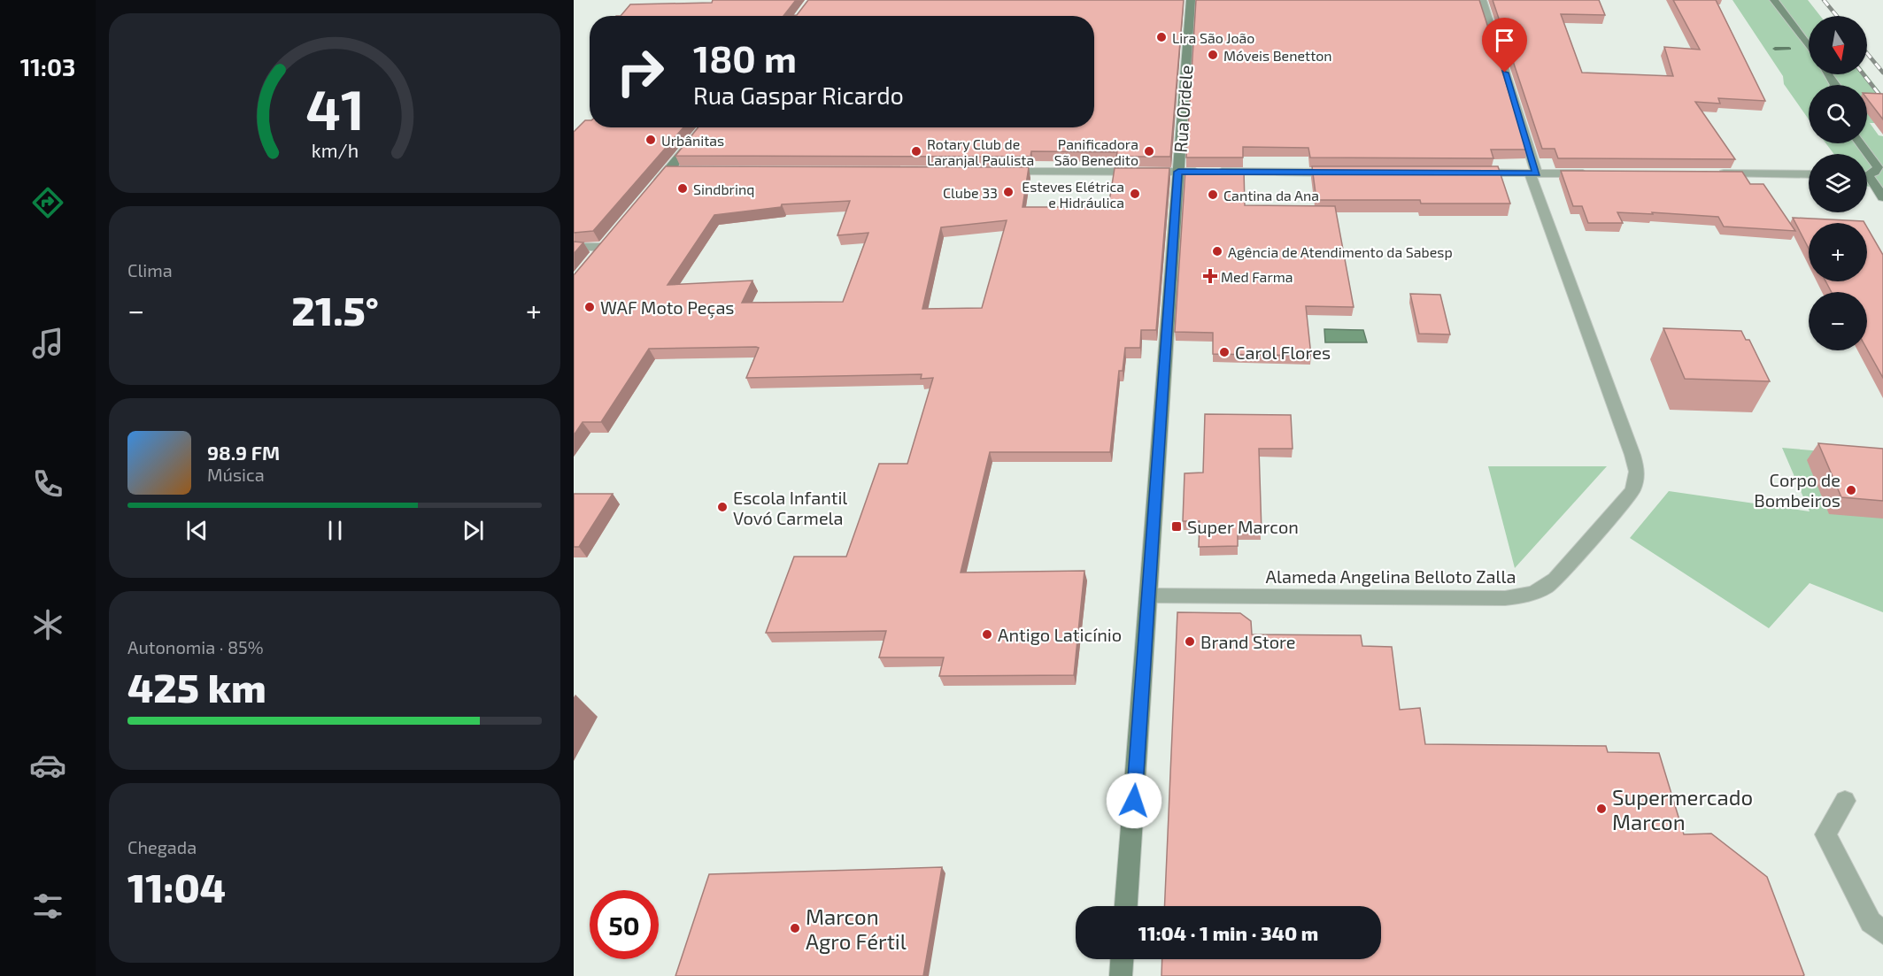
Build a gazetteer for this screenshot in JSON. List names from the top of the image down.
{
  "streets": {
    "main road": ["Rua Ordele"],
    "street": ["Alameda Angelina Belloto Zalla"]
  },
  "crossings": [
    ["Rua Ordele", "Alameda Angelina Belloto Zalla"]
  ],
  "places": {
    "other": [
      "Lira São João",
      "Móveis Benetton",
      "Urbânitas",
      "Rotary Club de Laranjal Paulista",
      "Panificadora São Benedito",
      "Sindbrinq",
      "Clube 33",
      "Esteves Elétrica e Hidráulica",
      "Cantina da Ana",
      "Agência de Atendimento da Sabesp",
      "WAF Moto Peças",
      "Carol Flores",
      "Corpo de Bombeiros",
      "Escola Infantil Vovó Carmela",
      "Antigo Laticínio",
      "Brand Store",
      "Supermercado Marcon",
      "Marcon Agro Fértil"
    ],
    "health": ["Med Farma"],
    "transit": ["Super Marcon"]
  },
  "north": "bottom",
  "page": {
    "tabs": "11:03",
    "map_buttons": ["+", "−"],
    "turn": ["180 m", "Rua Gaspar Ricardo"],
    "tile": [
      "Clima",
      ["Autonomia · 85%", "425 km"],
      ["Chegada", "11:04"]
    ],
    "heat": ["−", "21.5°", "+"],
    "song": ["98.9 FM", "Música"],
    "limit": "50",
    "trip": "11:04 · 1 min · 340 m",
    "gauge": ["41", "km/h"]
  }
}
